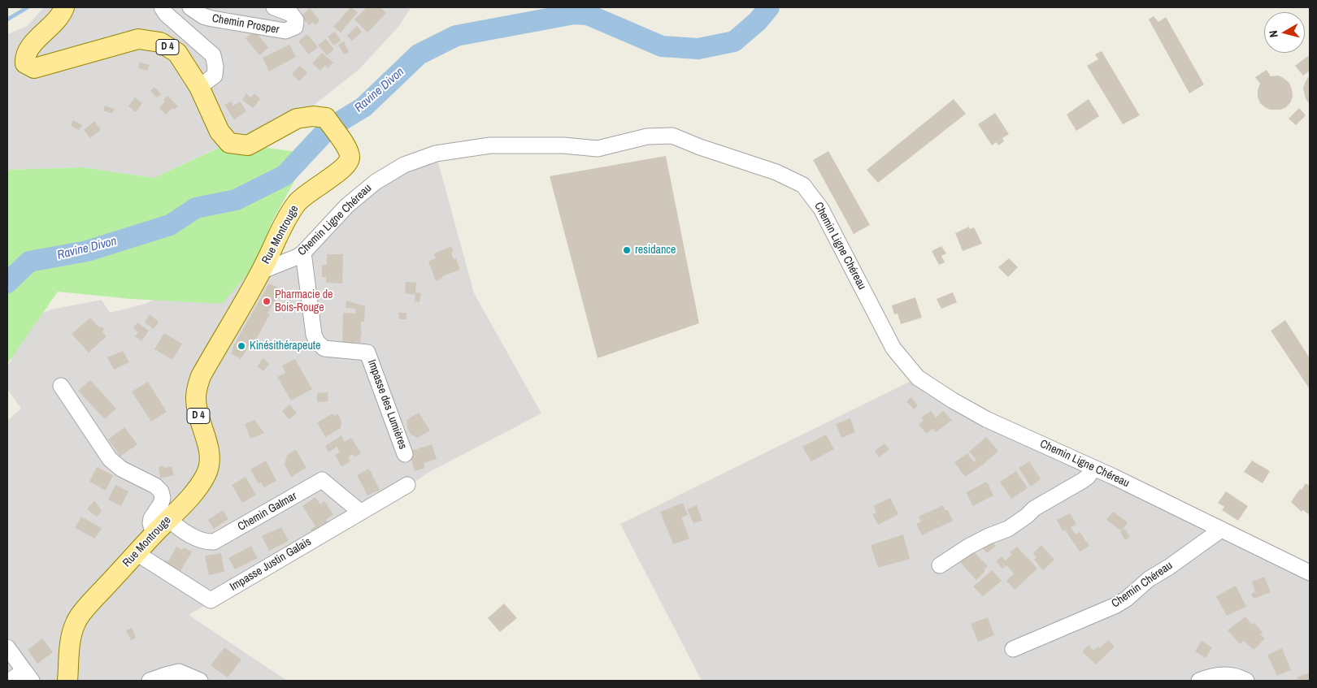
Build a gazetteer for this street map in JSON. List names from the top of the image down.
{
  "streets": {
    "main road": ["D 4", "Rue Montrouge"],
    "street": [
      "Chemin Prosper",
      "Chemin Ligne Chéreau",
      "Impasse des Lumières",
      "Chemin Galmar",
      "Impasse Justin Galais",
      "Chemin Chéreau"
    ]
  },
  "crossings": [
    ["Chemin Ligne Chéreau", "Rue Montrouge"],
    ["Chemin Ligne Chéreau", "Impasse des Lumières"],
    ["Chemin Ligne Chéreau", "Chemin Chéreau"],
    ["Rue Montrouge", "Chemin Galmar"],
    ["Rue Montrouge", "Impasse Justin Galais"],
    ["Chemin Galmar", "Impasse Justin Galais"]
  ],
  "water": ["Ravine Divon"],
  "places": ["residance", "Pharmacie de Bois-Rouge", "Kinésithérapeute"],
  "north": "left"
}
